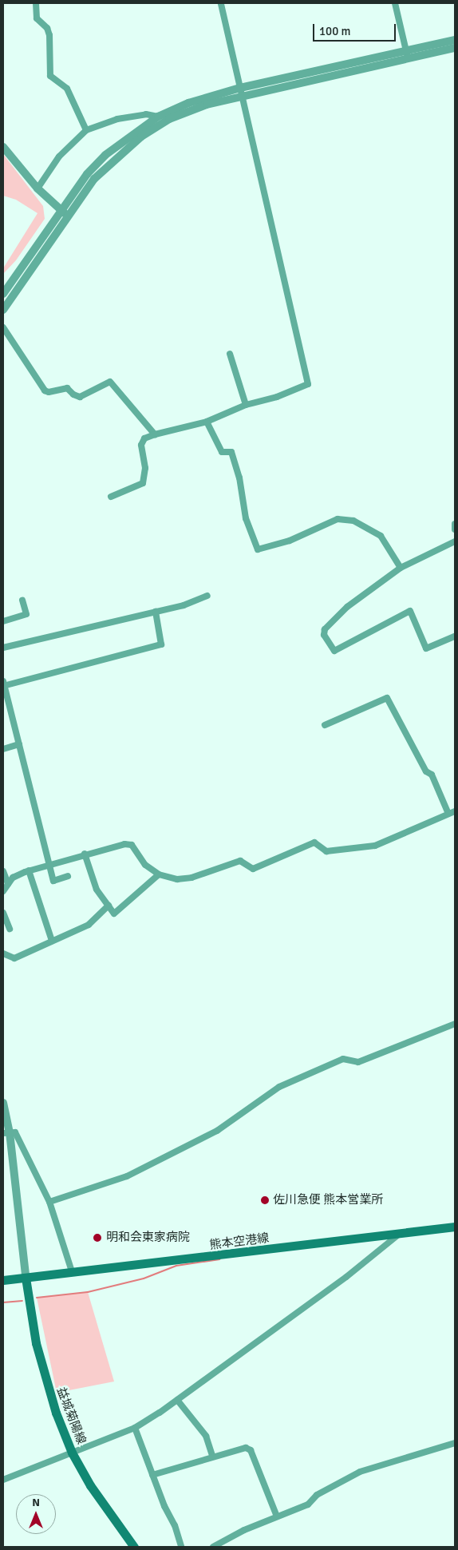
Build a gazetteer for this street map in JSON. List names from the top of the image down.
{
  "streets": {
    "main road": ["熊本空港線", "益城菊陽線"]
  },
  "crossings": [
    ["熊本空港線", "益城菊陽線"]
  ],
  "places": ["佐川急便 熊本営業所", "明和会東家病院"],
  "scale_bar": "100 m",
  "north": "top"
}
